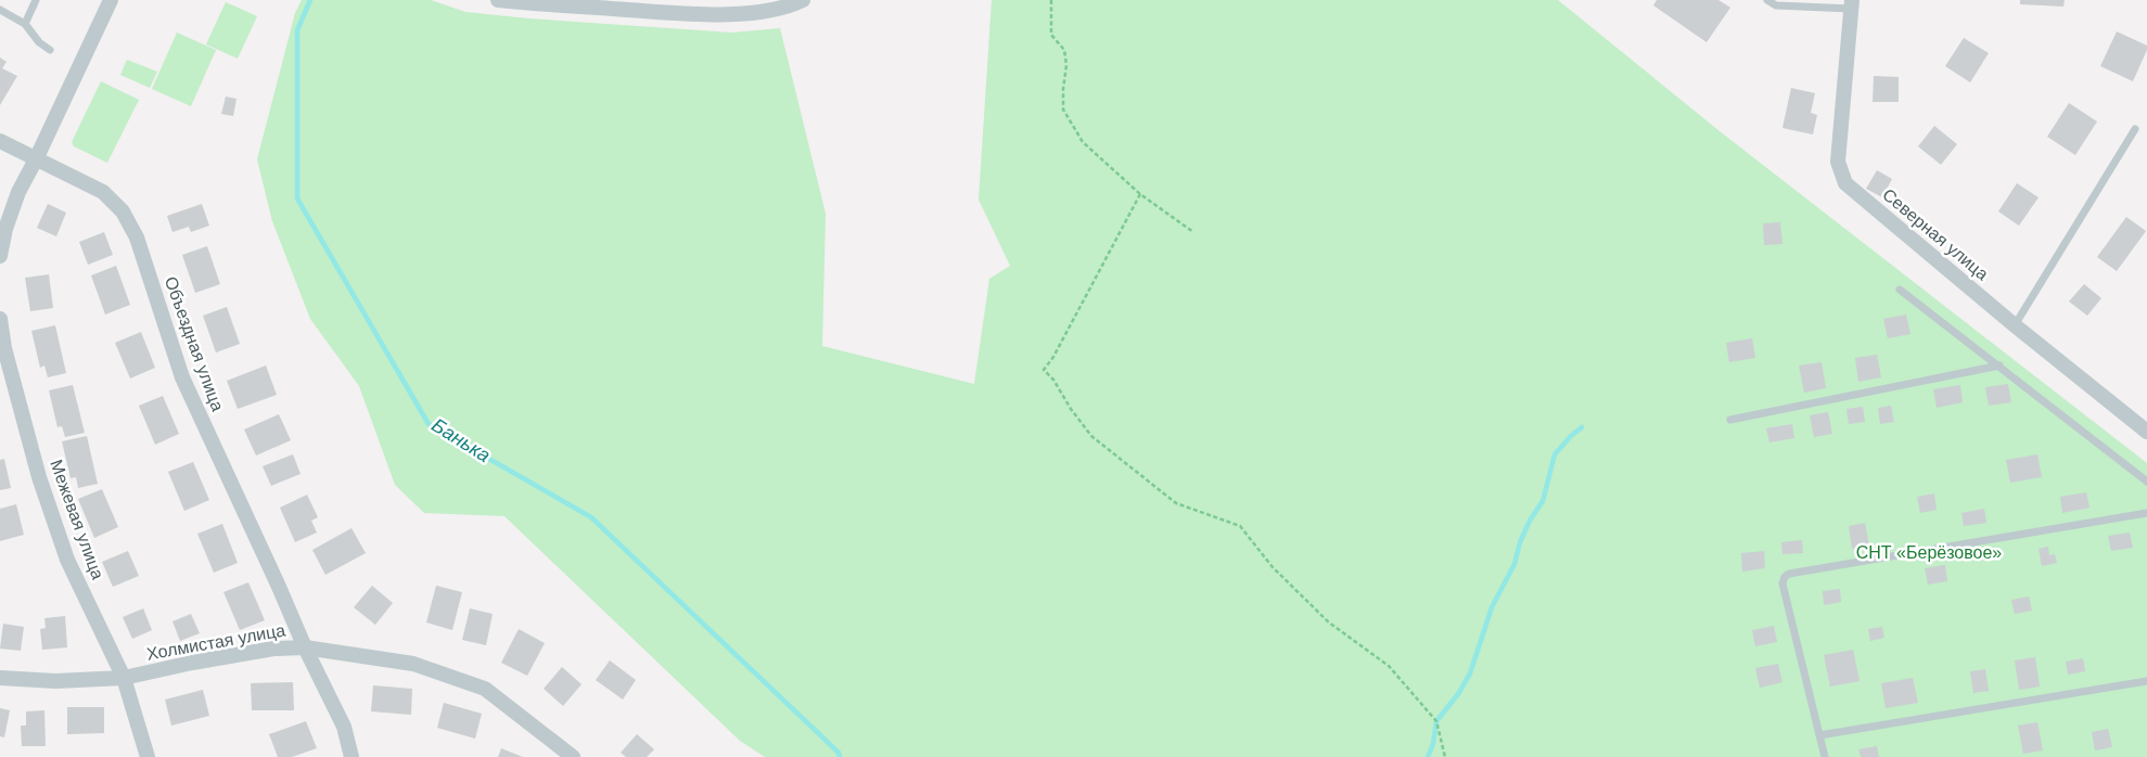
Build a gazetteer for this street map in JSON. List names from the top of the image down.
{
  "streets": {
    "street": [
      "Северная улица",
      "Объездная улица",
      "Межевая улица",
      "Холмистая улица"
    ]
  },
  "crossings": [
    ["Объездная улица", "Холмистая улица"],
    ["Межевая улица", "Холмистая улица"]
  ],
  "water": ["Банька"],
  "parks": ["СНТ «Берёзовое»"]
}
